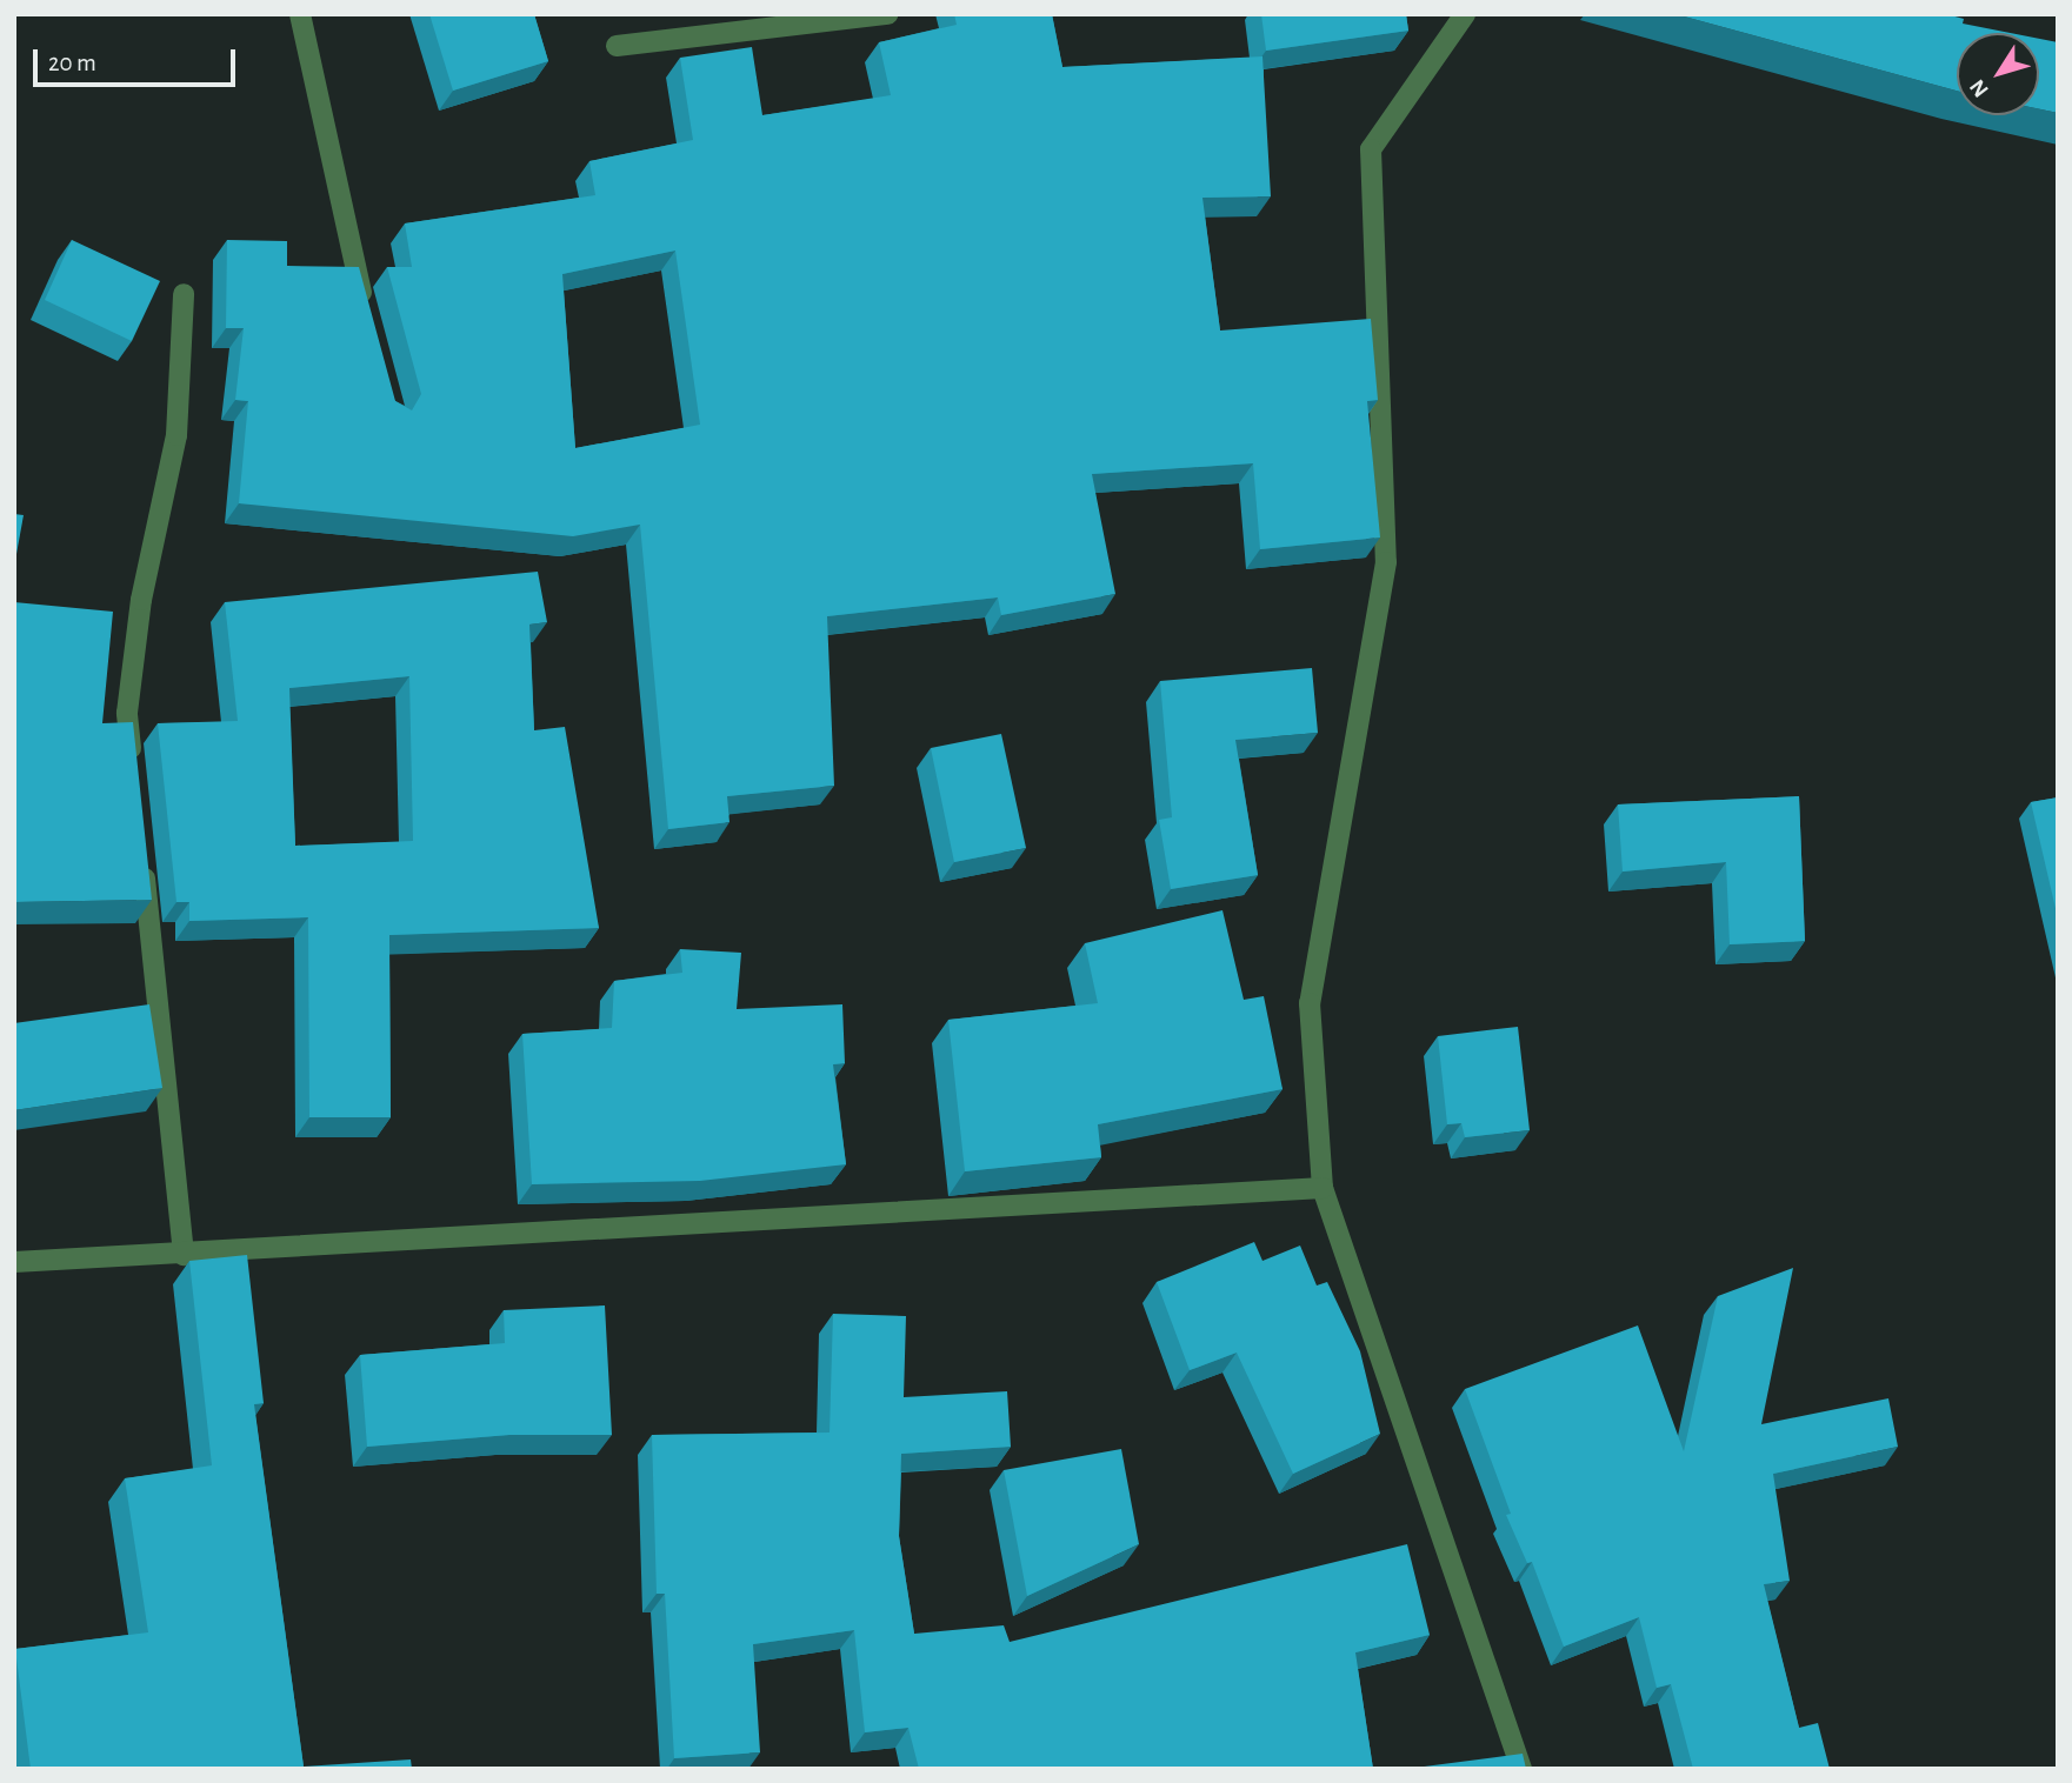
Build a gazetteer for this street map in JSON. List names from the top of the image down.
{
  "scale_bar": "20 m",
  "north": "bottom left"
}
